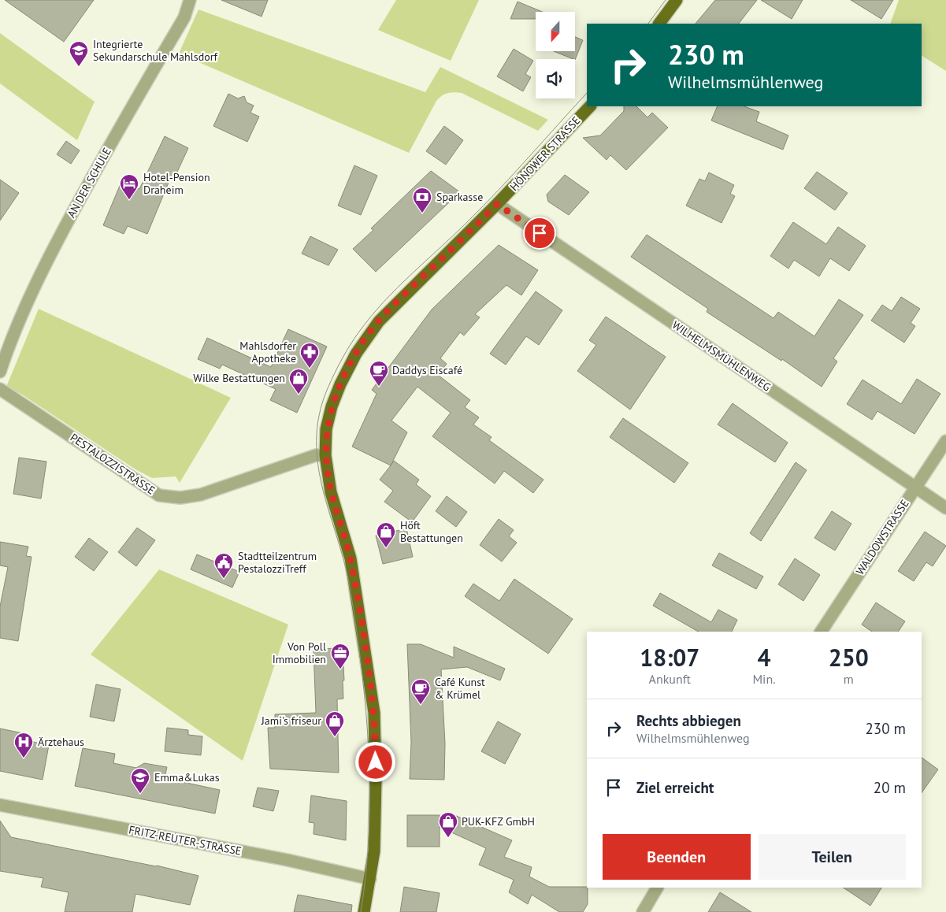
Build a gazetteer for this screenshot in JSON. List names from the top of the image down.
{
  "streets": {
    "main road": ["HÖNOWER STRASSE"],
    "street": [
      "AN DER SCHULE",
      "WILHELMSMÜHLENWEG",
      "PESTALOZZISTRASSE",
      "WALDOWSTRASSE",
      "FRITZ-REUTER-STRASSE"
    ]
  },
  "crossings": [
    ["HÖNOWER STRASSE", "WILHELMSMÜHLENWEG"],
    ["HÖNOWER STRASSE", "PESTALOZZISTRASSE"],
    ["HÖNOWER STRASSE", "FRITZ-REUTER-STRASSE"],
    ["WILHELMSMÜHLENWEG", "WALDOWSTRASSE"]
  ],
  "places": {
    "school or university": ["Integrierte Sekundarschule Mahlsdorf", "Emma&Lukas"],
    "hotel": ["Hotel-Pension Draheim"],
    "bank": ["Sparkasse"],
    "pharmacy": ["Mahlsdorfer Apotheke"],
    "cafe": ["Daddys Eiscafé", "Café Kunst & Krümel"],
    "shop": [
      "Wilke Bestattungen",
      "Höft Bestattungen",
      "Jami's friseur",
      "PUK-KFZ GmbH"
    ],
    "public building": ["Stadtteilzentrum PestalozziTreff"],
    "office": ["Von Poll Immobilien"],
    "hospital": ["Ärztehaus"]
  },
  "north": "bottom",
  "page": {
    "turn": ["230 m", "Wilhelmsmühlenweg"],
    "eta": [
      "18:07",
      "Ankunft",
      "4",
      "Min.",
      "250",
      "m"
    ],
    "list": [
      {
        "name": "Rechts abbiegen",
        "note": "Wilhelmsmühlenweg",
        "value": "230 m"
      },
      {
        "name": "Ziel erreicht",
        "value": "20 m"
      }
    ],
    "buttons": ["Beenden", "Teilen"]
  }
}
